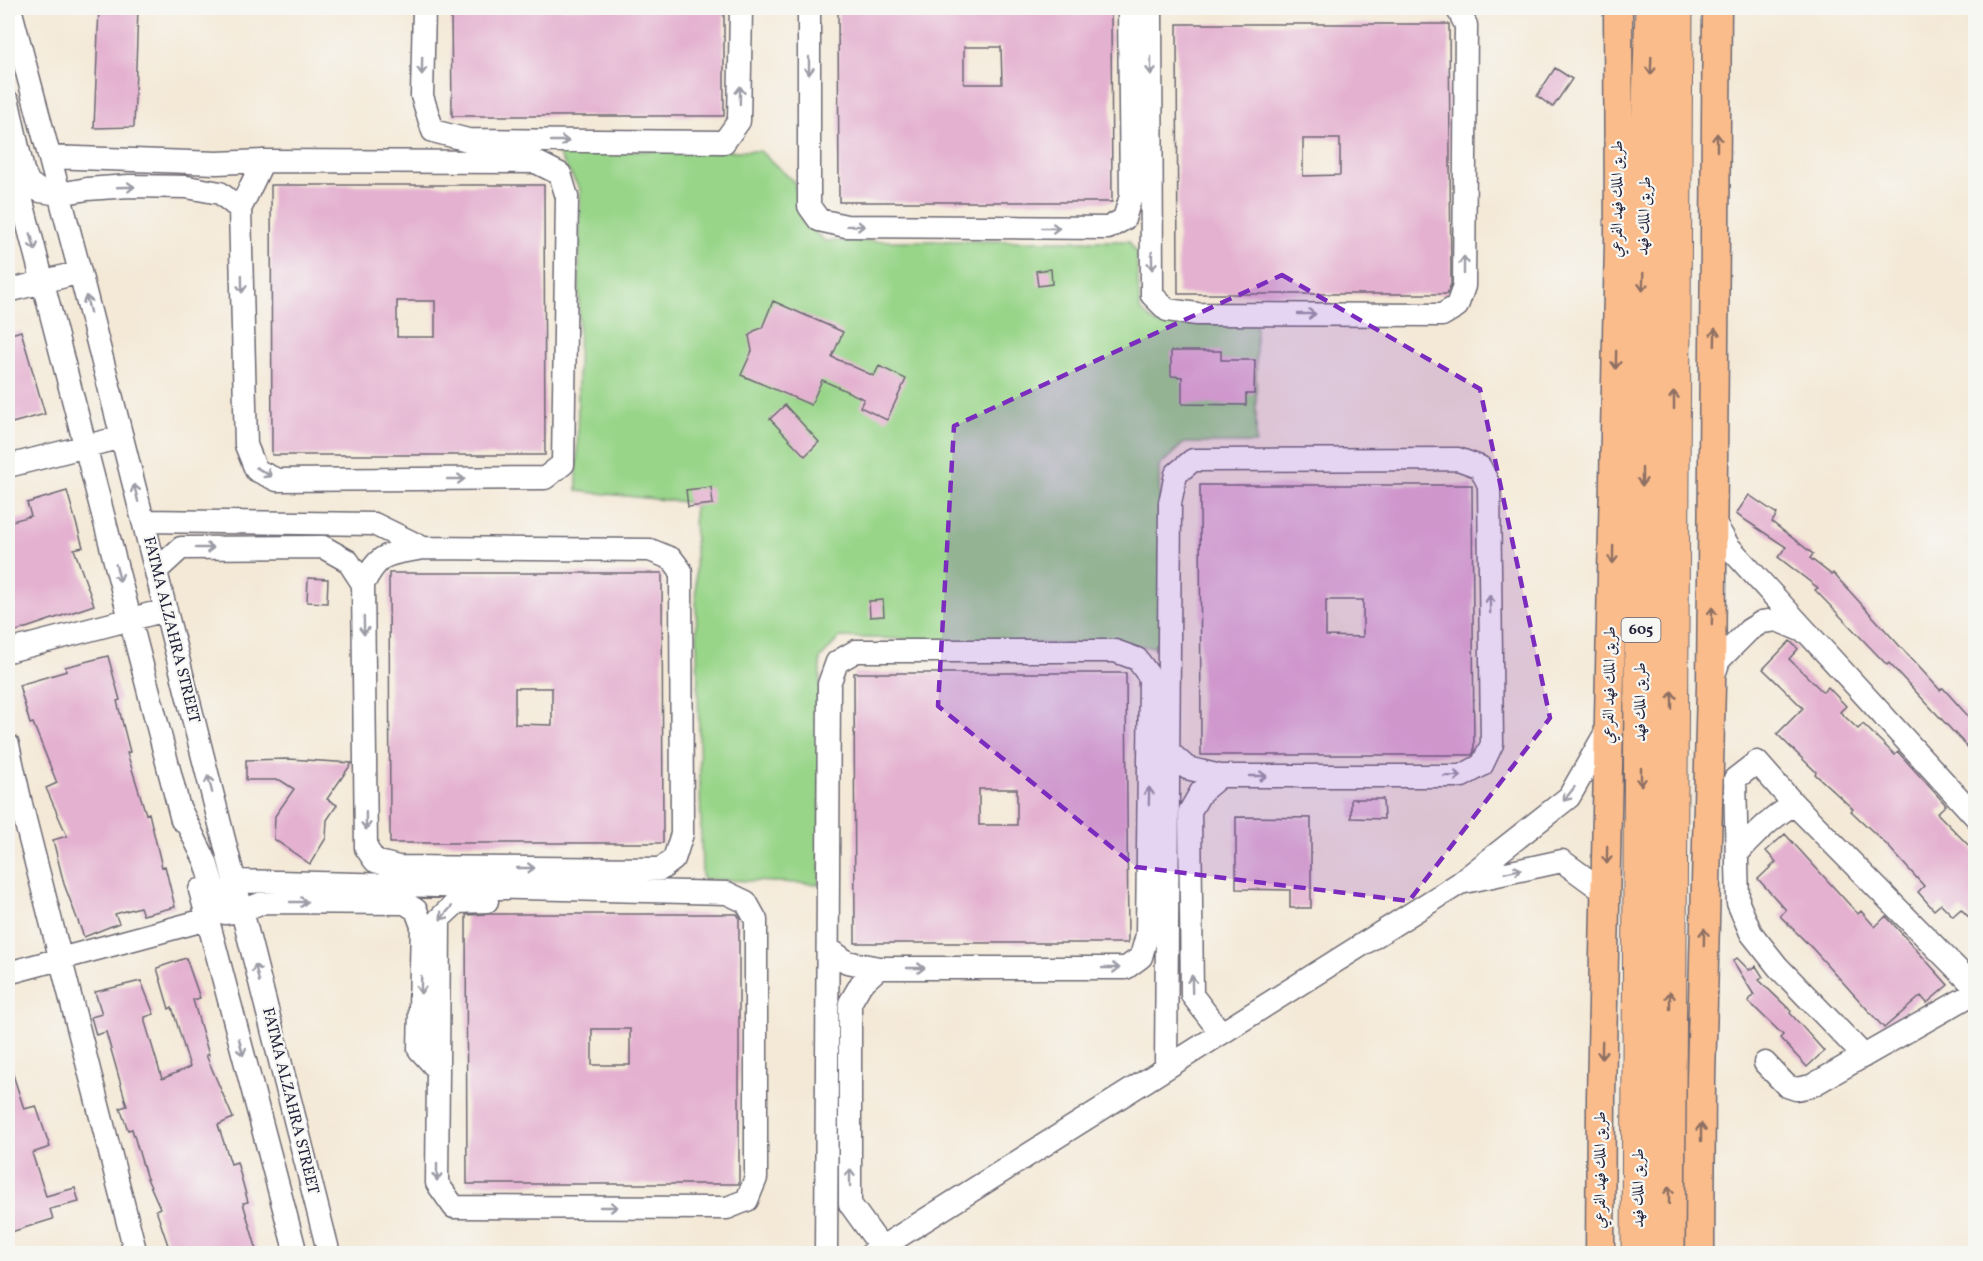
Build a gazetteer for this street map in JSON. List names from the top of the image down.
{
  "streets": {
    "highway": ["طريق الملك فهد", "605"],
    "main road": ["طريق الملك فهد الفرعي"],
    "street": ["FATMA ALZAHRA STREET"]
  }
}
